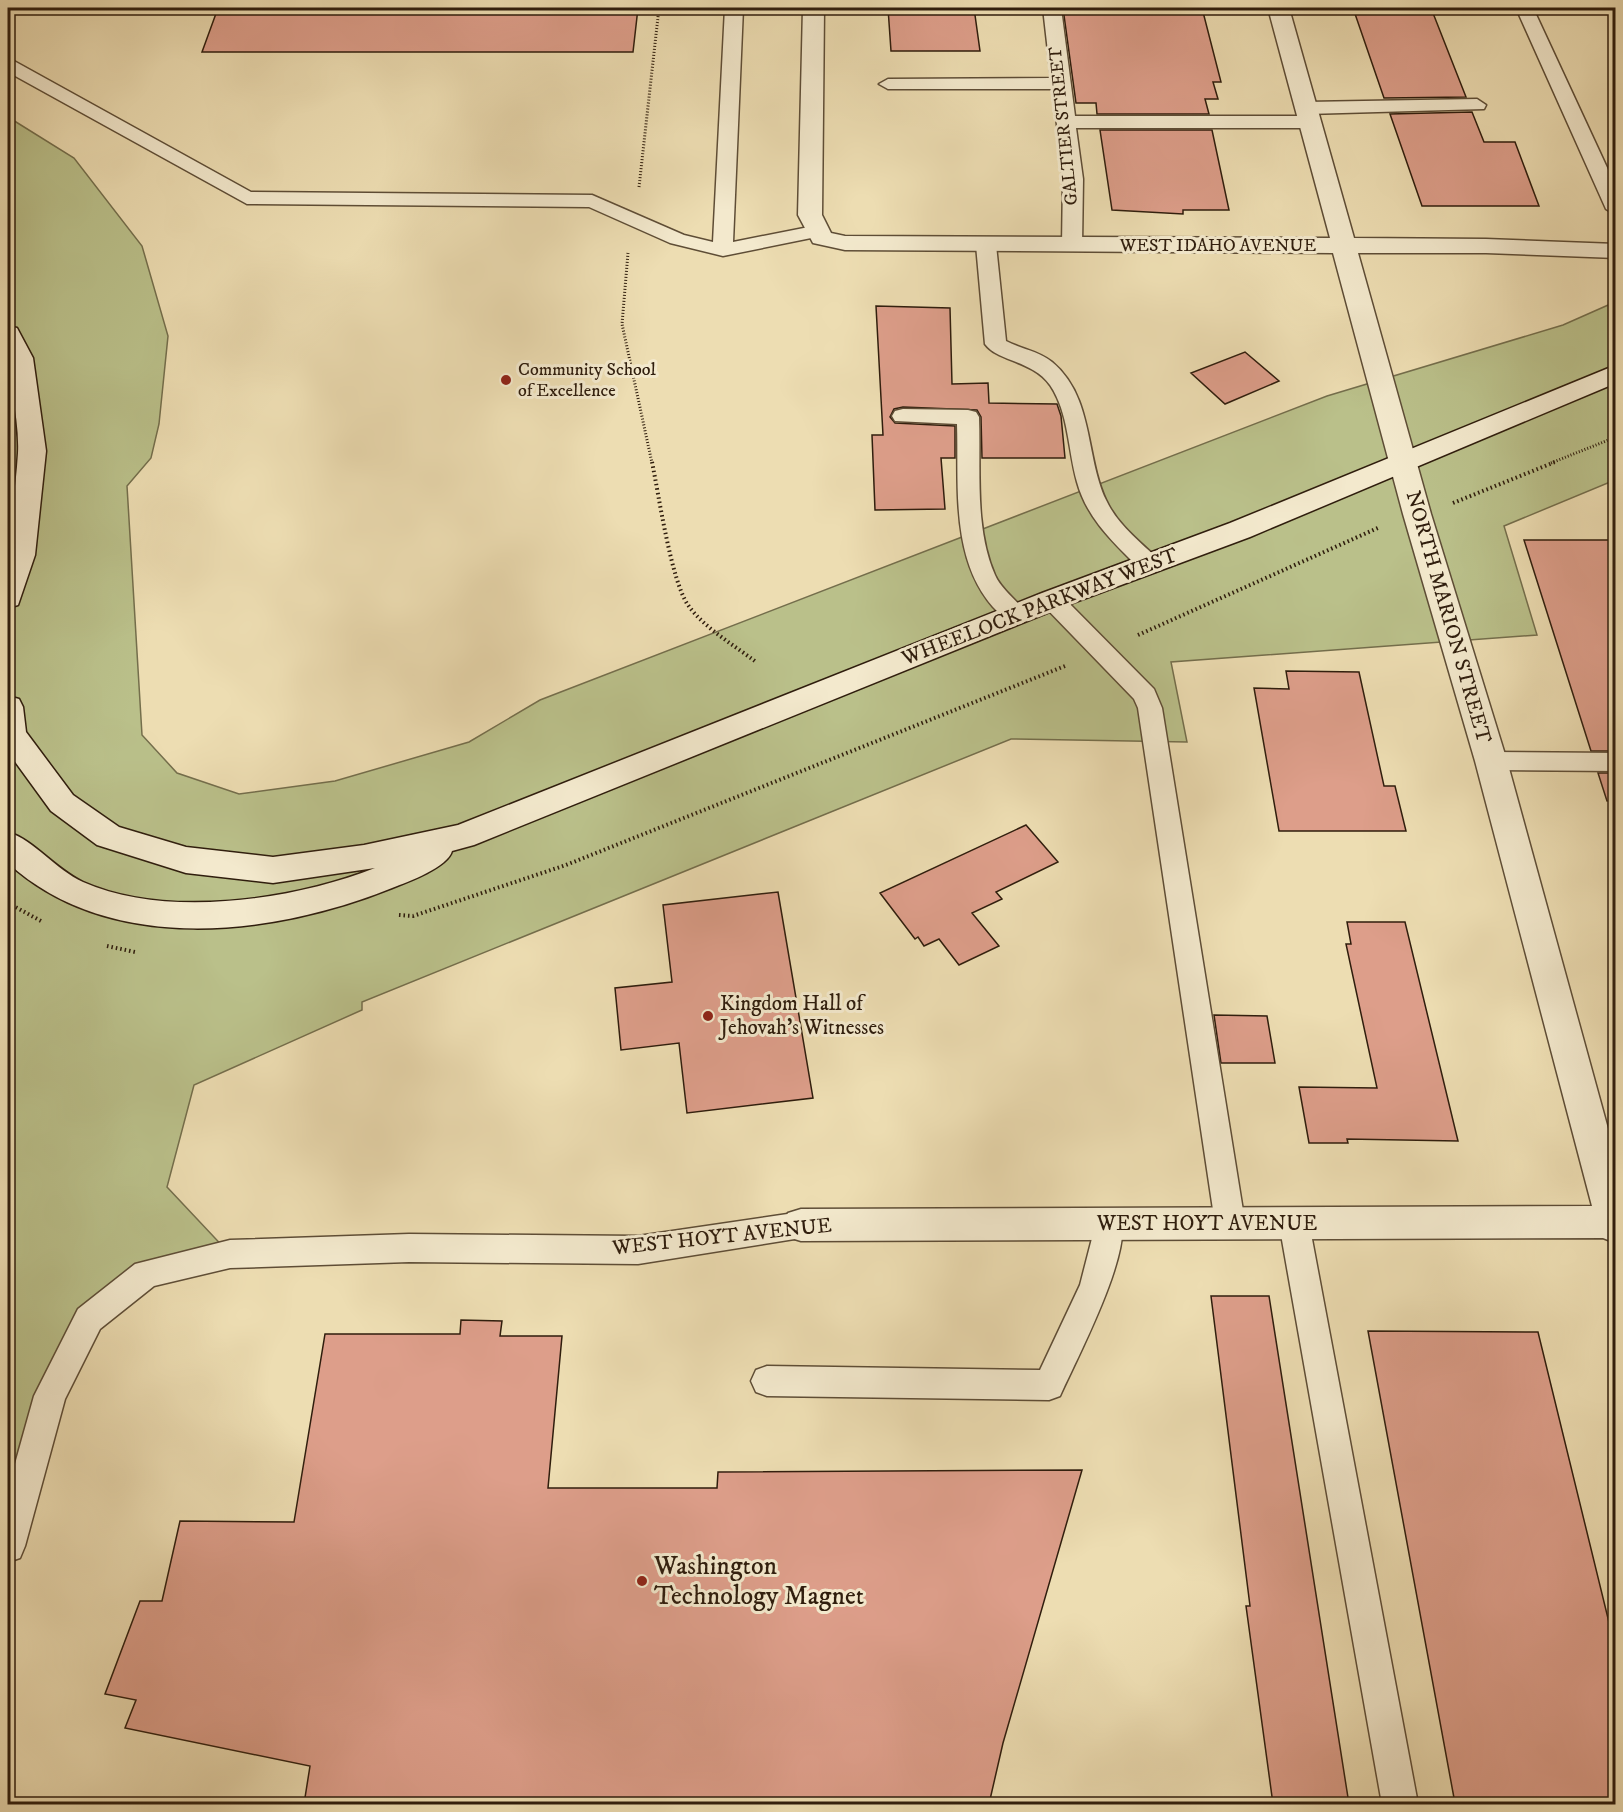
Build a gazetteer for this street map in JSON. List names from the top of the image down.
{
  "streets": {
    "street": [
      "WEST IDAHO AVENUE",
      "WHEELOCK PARKWAY WEST",
      "NORTH MARION STREET",
      "WEST HOYT AVENUE"
    ],
    "lane": ["GALTIER STREET"]
  },
  "crossings": [
    ["GALTIER STREET", "WEST IDAHO AVENUE"],
    ["WEST IDAHO AVENUE", "NORTH MARION STREET"],
    ["WHEELOCK PARKWAY WEST", "NORTH MARION STREET"],
    ["NORTH MARION STREET", "WEST HOYT AVENUE"]
  ],
  "places": ["Community School of Excellence", "Kingdom Hall of Jehovah's Witnesses", "Washington Technology Magnet"]
}
